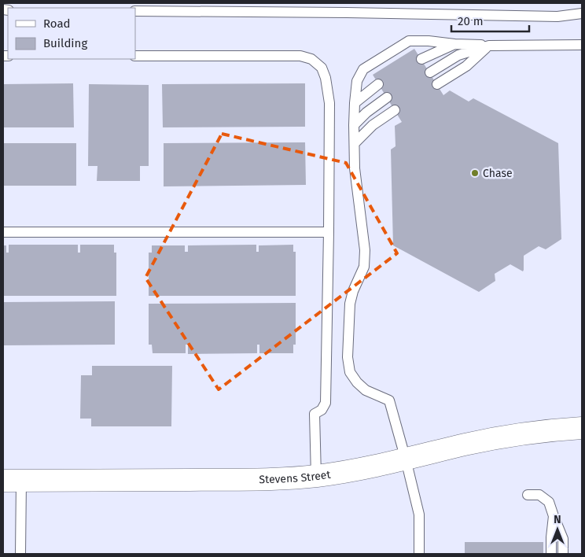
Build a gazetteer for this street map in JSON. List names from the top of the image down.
{
  "streets": {
    "street": ["Stevens Street"]
  },
  "places": ["Chase"],
  "legend": ["Road", "Building"],
  "scale_bar": "20 m",
  "north": "top"
}
